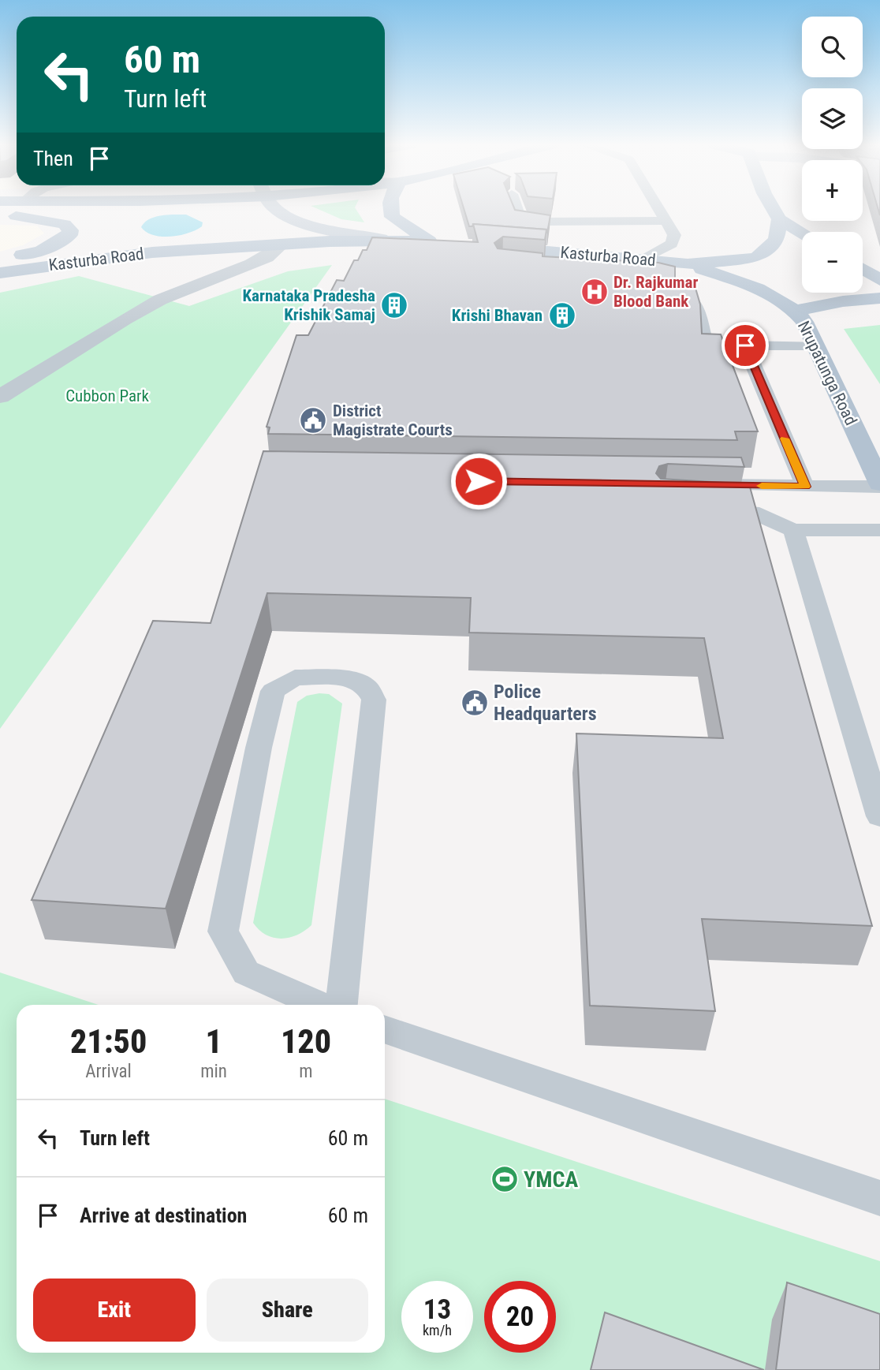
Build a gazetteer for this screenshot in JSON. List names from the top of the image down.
{
  "streets": {
    "main road": ["Kasturba Road", "Nrupatunga Road"]
  },
  "crossings": [
    ["Kasturba Road", "Nrupatunga Road"]
  ],
  "parks": ["Cubbon Park"],
  "places": {
    "hospital": ["Dr. Rajkumar Blood Bank"],
    "building": ["Karnataka Pradesha Krishik Samaj", "Krishi Bhavan"],
    "public building": ["District Magistrate Courts", "Police Headquarters"],
    "sports": ["YMCA"]
  },
  "page": {
    "map_buttons": ["+", "−"],
    "turn": ["60 m", "Turn left"],
    "then": "Then",
    "eta": [
      "21:50",
      "Arrival",
      "1",
      "min",
      "120",
      "m"
    ],
    "list": [
      {
        "name": "Turn left",
        "value": "60 m"
      },
      {
        "name": "Arrive at destination",
        "value": "60 m"
      }
    ],
    "buttons": ["Exit", "Share"],
    "speed": "13 km/h",
    "limit": "20"
  }
}
